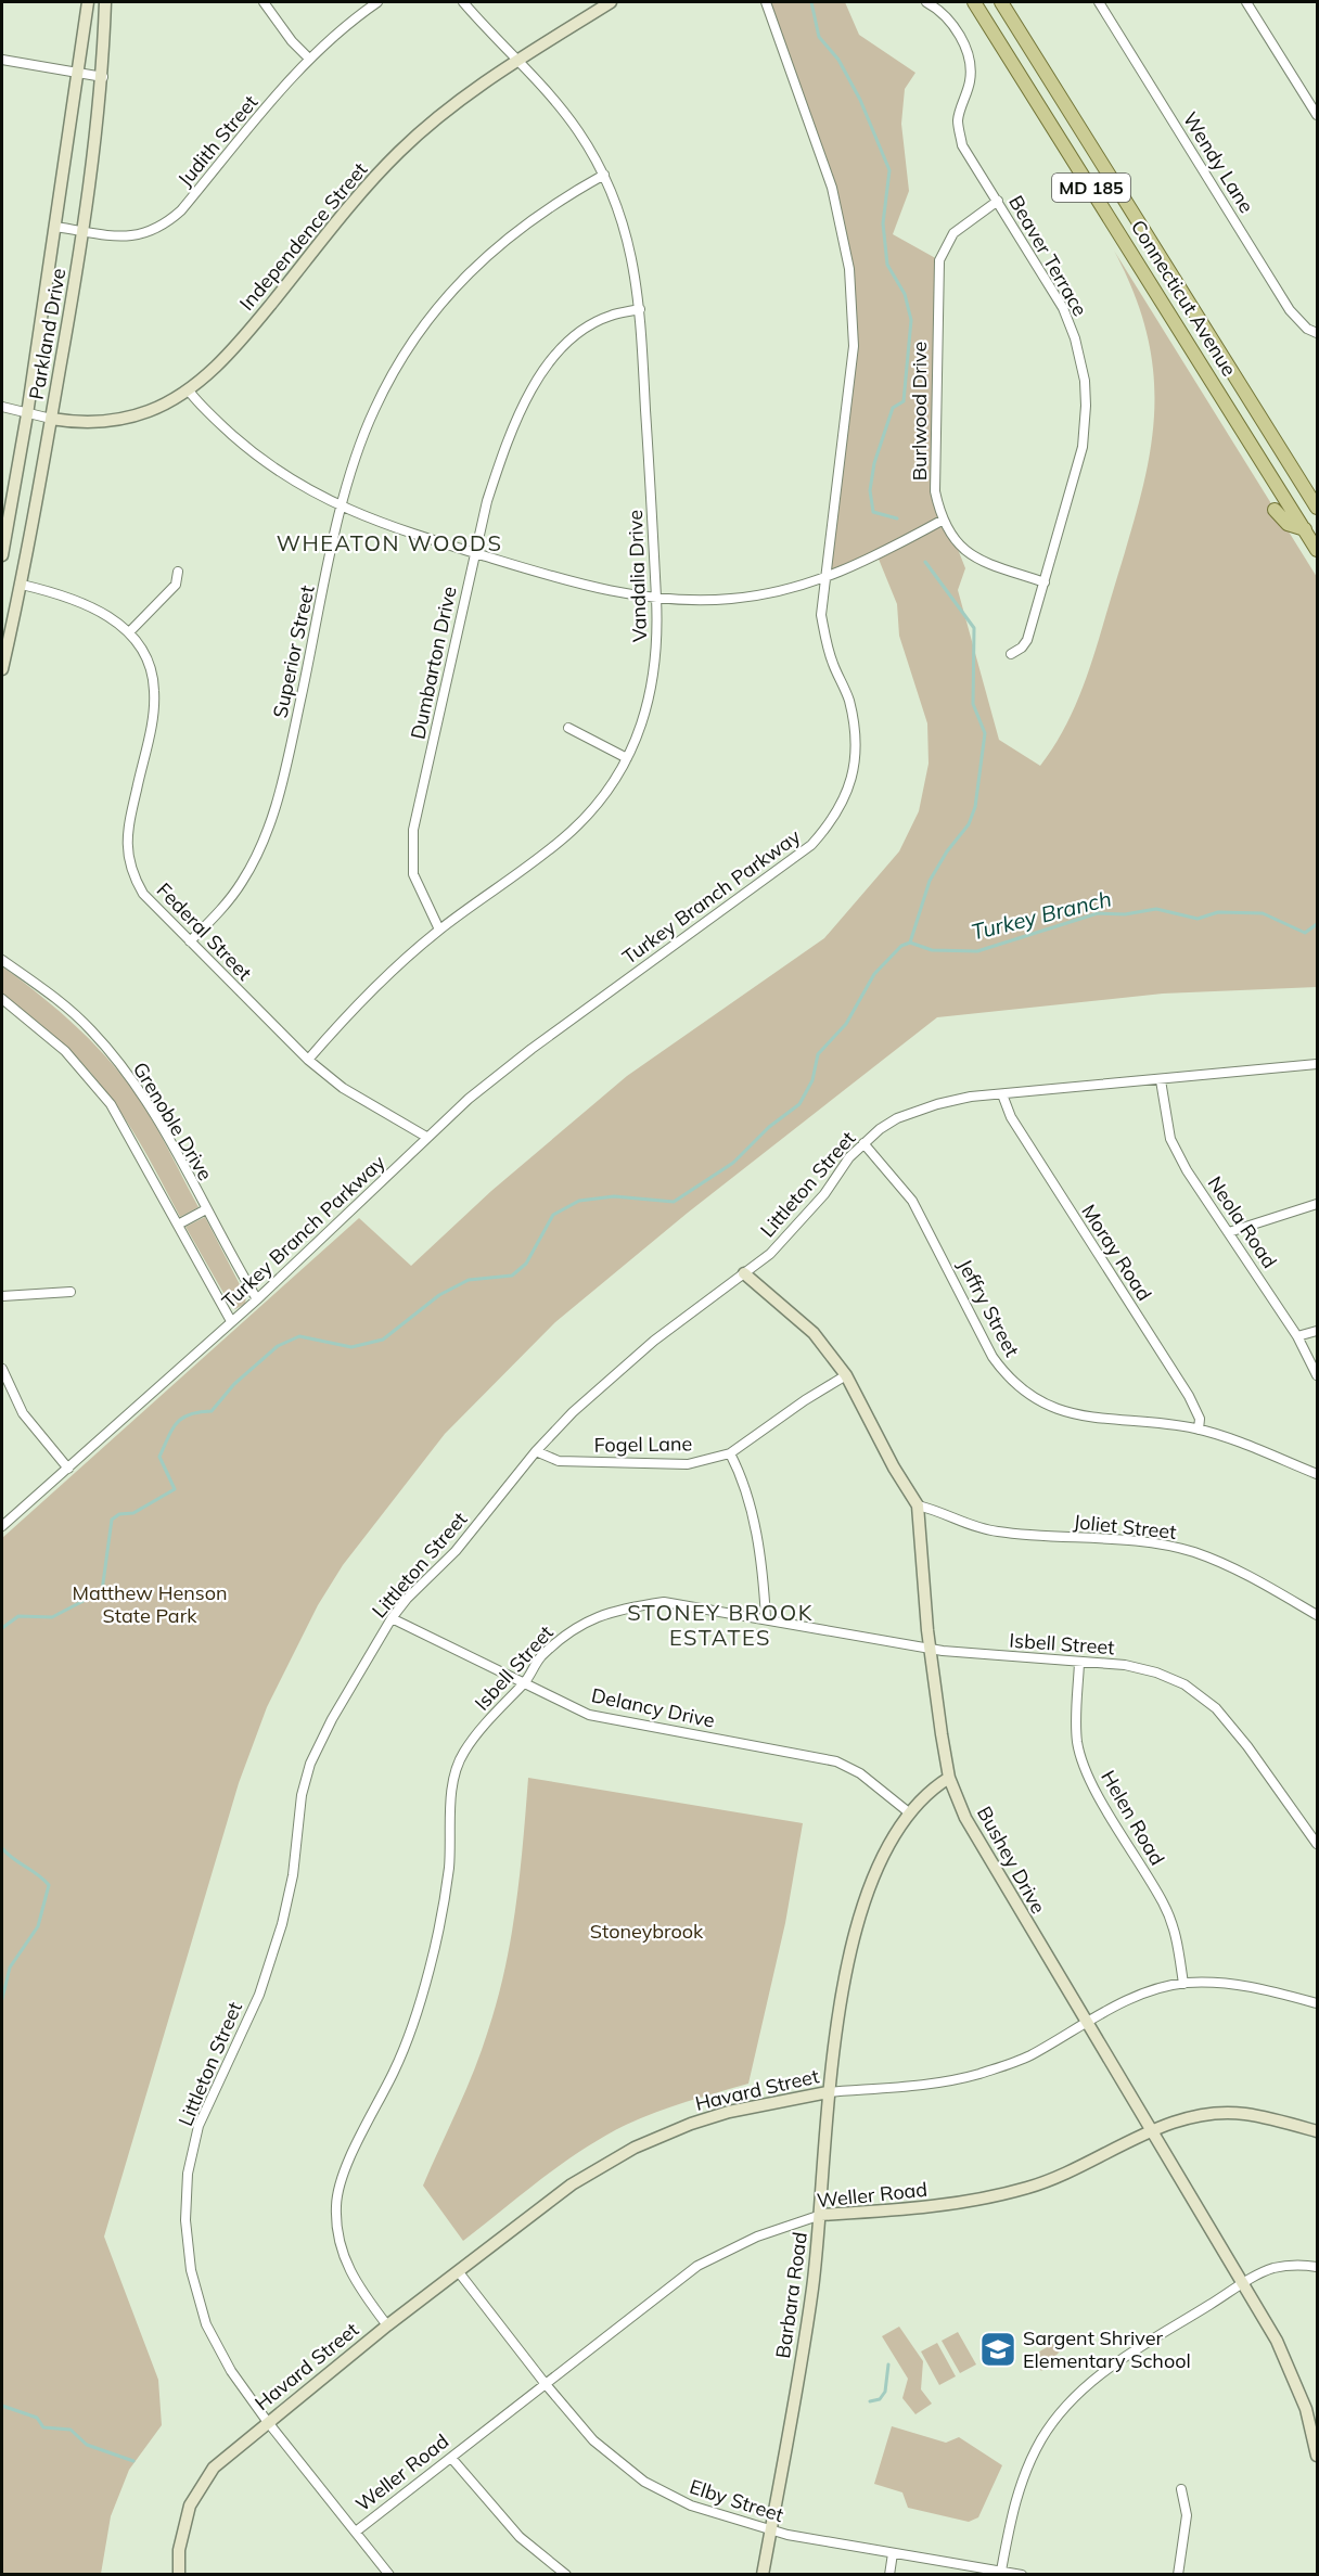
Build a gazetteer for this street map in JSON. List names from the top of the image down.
{
  "streets": {
    "main road": ["MD 185", "Connecticut Avenue"],
    "street": [
      "Judith Street",
      "Wendy Lane",
      "Independence Street",
      "Beaver Terrace",
      "Parkland Drive",
      "Burlwood Drive",
      "Vandalia Drive",
      "Superior Street",
      "Dumbarton Drive",
      "Turkey Branch Parkway",
      "Federal Street",
      "Grenoble Drive",
      "Littleton Street",
      "Neola Road",
      "Moray Road",
      "Jeffry Street",
      "Fogel Lane",
      "Joliet Street",
      "Isbell Street",
      "Delancy Drive",
      "Helen Road",
      "Bushey Drive",
      "Havard Street",
      "Weller Road",
      "Barbara Road",
      "Elby Street"
    ]
  },
  "crossings": [
    ["Judith Street", "Parkland Drive"],
    ["Independence Street", "Parkland Drive"],
    ["Independence Street", "Vandalia Drive"],
    ["Beaver Terrace", "Burlwood Drive"],
    ["Parkland Drive", "Federal Street"],
    ["Vandalia Drive", "Superior Street"],
    ["Vandalia Drive", "Dumbarton Drive"],
    ["Vandalia Drive", "Federal Street"],
    ["Superior Street", "Federal Street"],
    ["Turkey Branch Parkway", "Federal Street"],
    ["Turkey Branch Parkway", "Grenoble Drive"],
    ["Littleton Street", "Neola Road"],
    ["Littleton Street", "Moray Road"],
    ["Littleton Street", "Jeffry Street"],
    ["Littleton Street", "Fogel Lane"],
    ["Littleton Street", "Delancy Drive"],
    ["Littleton Street", "Bushey Drive"],
    ["Littleton Street", "Havard Street"],
    ["Littleton Street", "Weller Road"],
    ["Moray Road", "Jeffry Street"],
    ["Fogel Lane", "Bushey Drive"],
    ["Joliet Street", "Bushey Drive"],
    ["Isbell Street", "Delancy Drive"],
    ["Isbell Street", "Helen Road"],
    ["Isbell Street", "Bushey Drive"],
    ["Isbell Street", "Havard Street"],
    ["Delancy Drive", "Barbara Road"],
    ["Helen Road", "Havard Street"],
    ["Bushey Drive", "Havard Street"],
    ["Bushey Drive", "Weller Road"],
    ["Bushey Drive", "Barbara Road"],
    ["Havard Street", "Barbara Road"],
    ["Havard Street", "Elby Street"],
    ["Weller Road", "Barbara Road"],
    ["Weller Road", "Elby Street"],
    ["Barbara Road", "Elby Street"]
  ],
  "districts": ["WHEATON WOODS", "STONEY BROOK ESTATES"],
  "water": ["Turkey Branch"],
  "parks": ["Matthew Henson State Park", "Stoneybrook"],
  "places": {
    "school or university": ["Sargent Shriver Elementary School"]
  }
}
